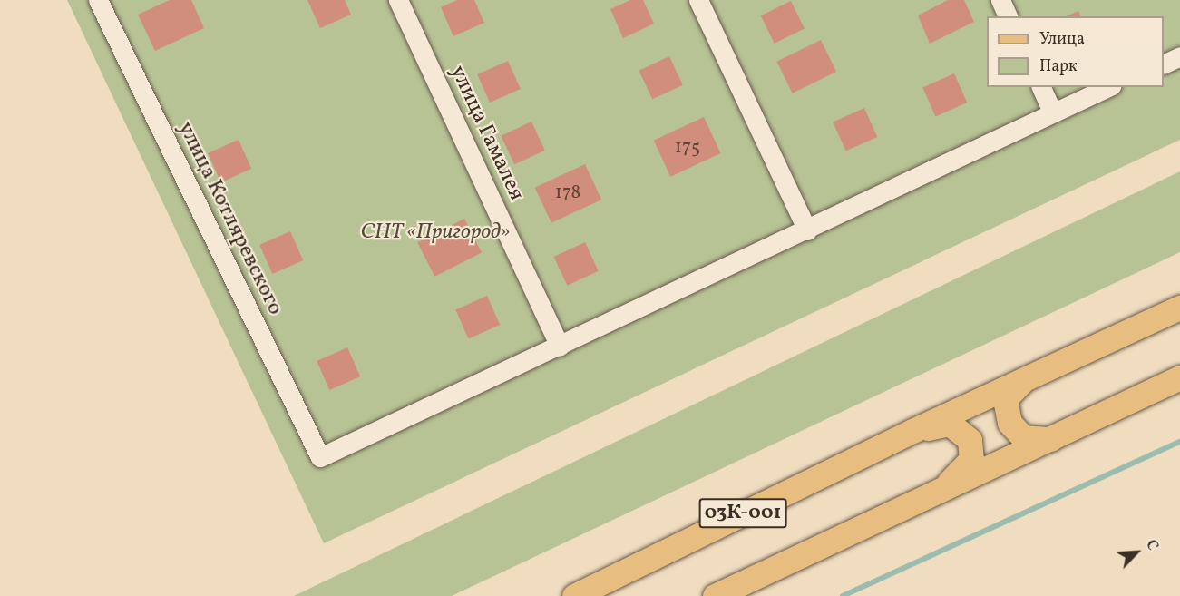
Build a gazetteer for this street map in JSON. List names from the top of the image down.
{
  "streets": {
    "main road": ["03К-001"],
    "street": ["улица Гамалея", "улица Котляревского"]
  },
  "crossings": [
    ["улица Гамалея", "улица Котляревского"]
  ],
  "parks": ["СНТ «Пригород»"],
  "house_numbers": ["175", "178"],
  "legend": ["Улица", "Парк"],
  "north": "top right"
}
